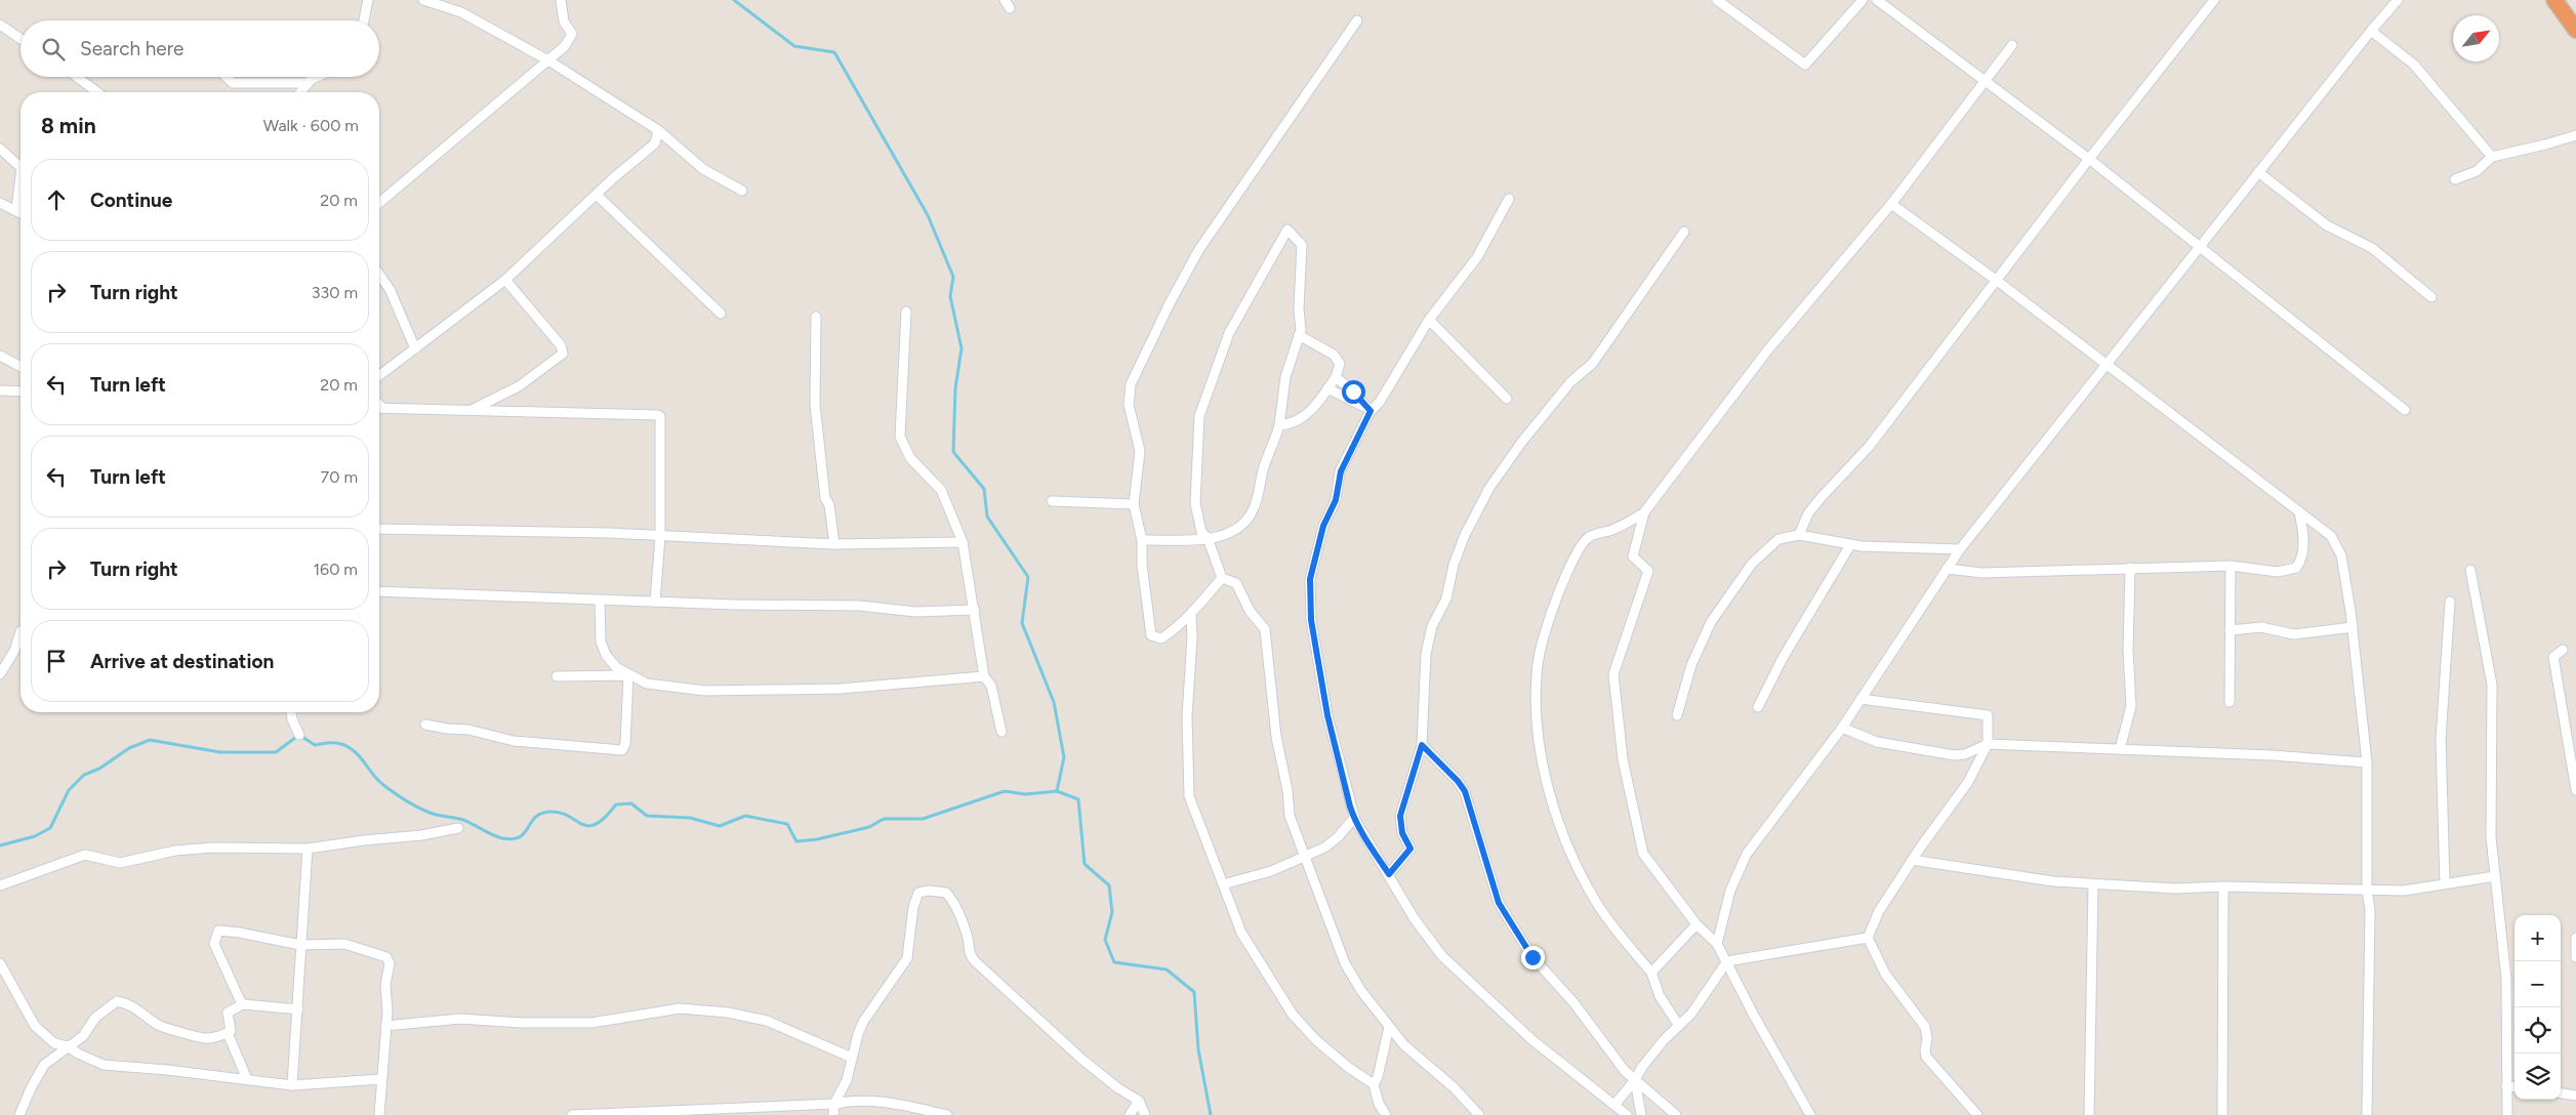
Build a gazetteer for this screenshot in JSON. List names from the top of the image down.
{
  "north": "top right",
  "page": {
    "search": "Search here",
    "heading": ["8 min", "Walk · 600 m"],
    "list": [
      ["Continue", "20 m"],
      ["Turn right", "330 m"],
      ["Turn left", "20 m"],
      ["Turn left", "70 m"],
      ["Turn right", "160 m"],
      "Arrive at destination"
    ],
    "map_buttons": ["+", "−"]
  }
}
